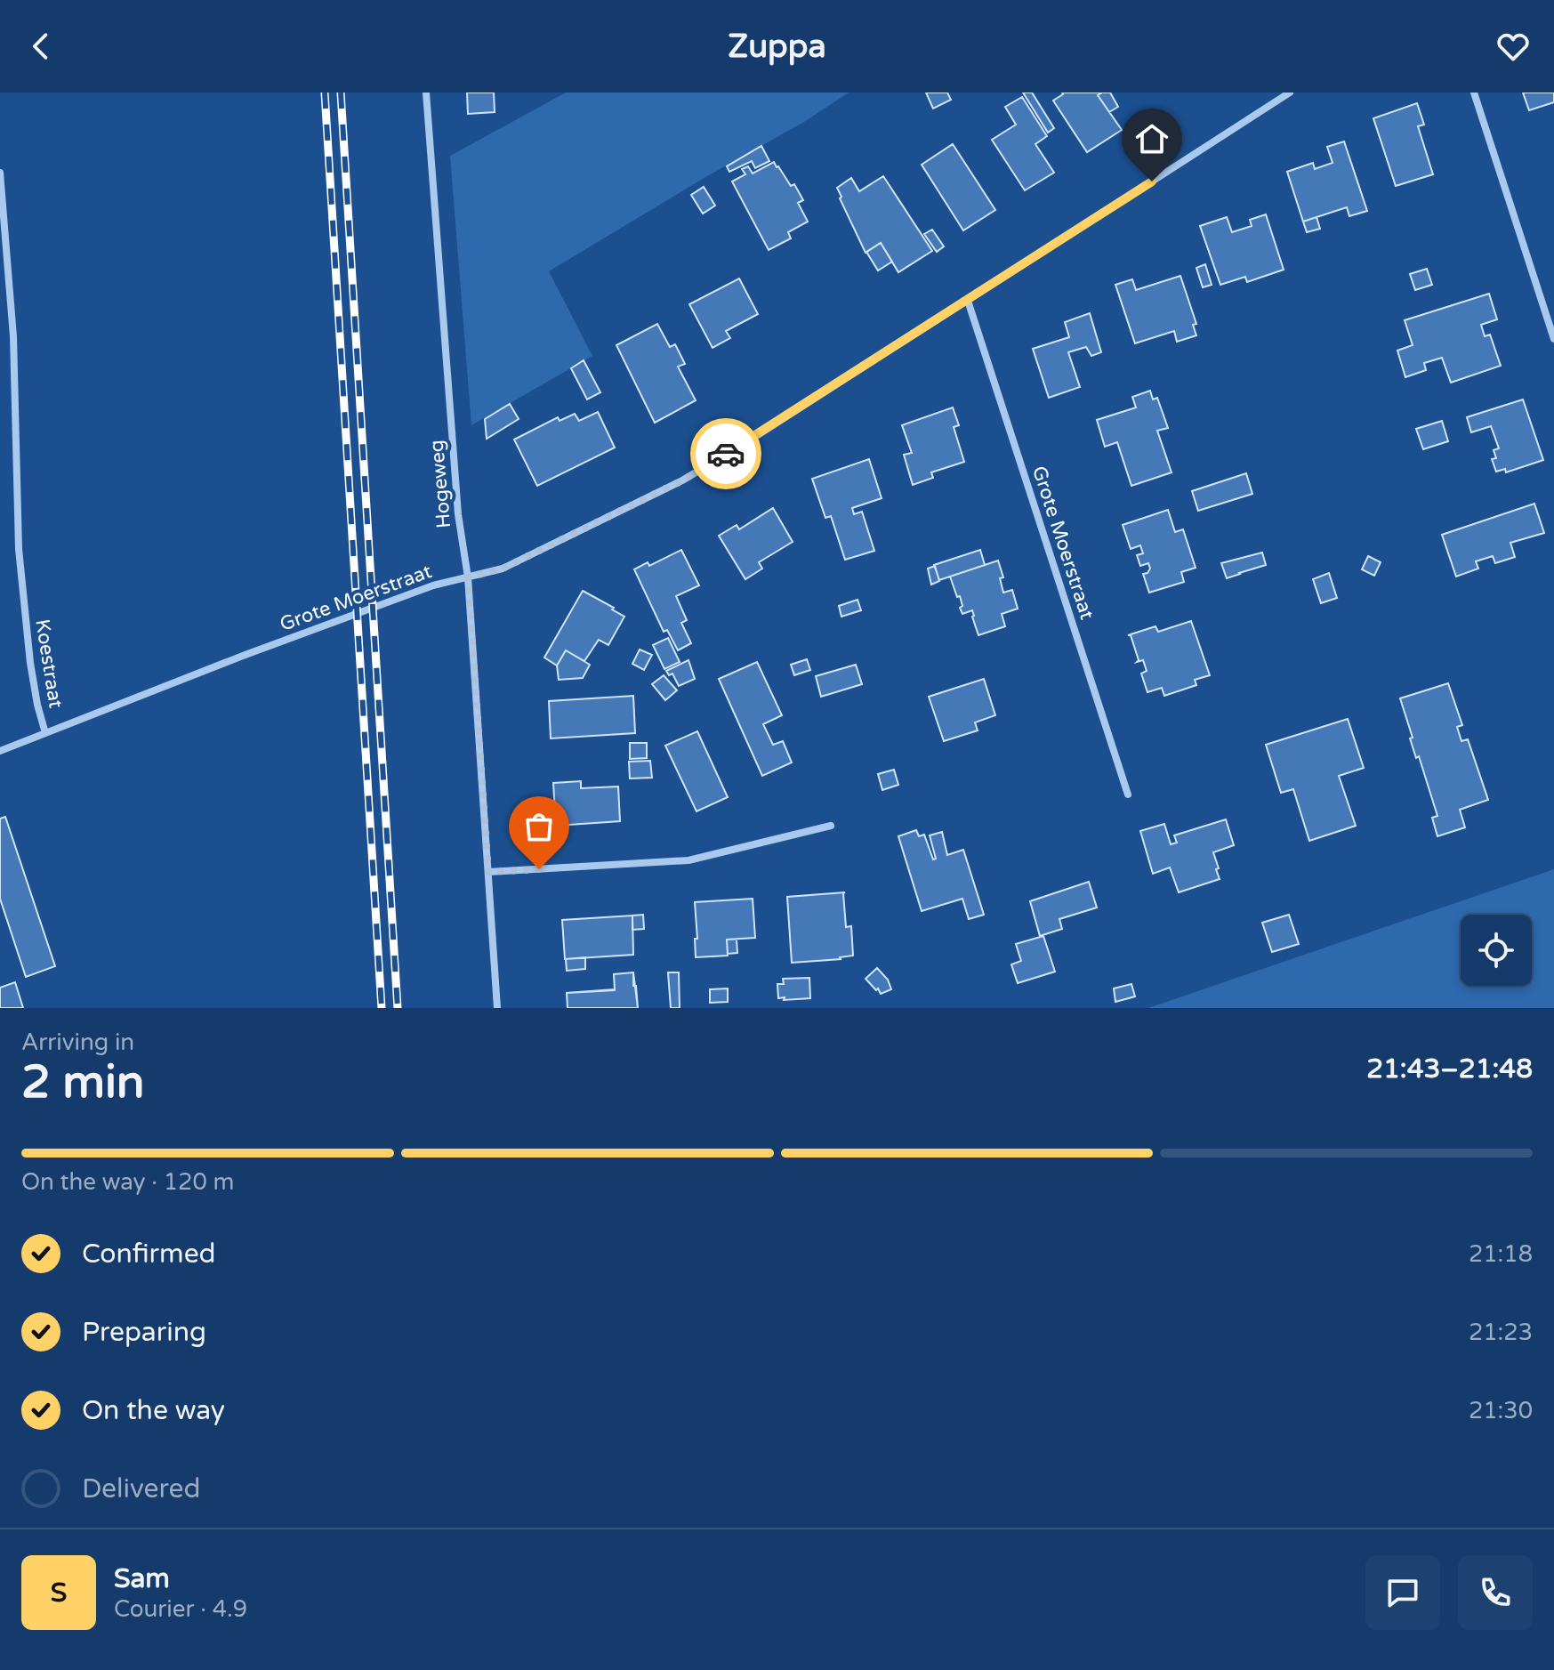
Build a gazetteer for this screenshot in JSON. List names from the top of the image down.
{
  "streets": {
    "street": ["Hogeweg", "Grote Moerstraat", "Koestraat"]
  },
  "crossings": [
    ["Hogeweg", "Grote Moerstraat"],
    ["Grote Moerstraat", "Koestraat"]
  ],
  "page": {
    "header": "Zuppa",
    "heading": ["2 min", "Arriving in", "21:43–21:48"],
    "panel": ["Sam", "Courier · 4.9"],
    "bar": "On the way · 120 m",
    "list": [
      ["Confirmed", "21:18"],
      ["Preparing", "21:23"],
      ["On the way", "21:30"],
      "Delivered"
    ],
    "round": "S"
  }
}
